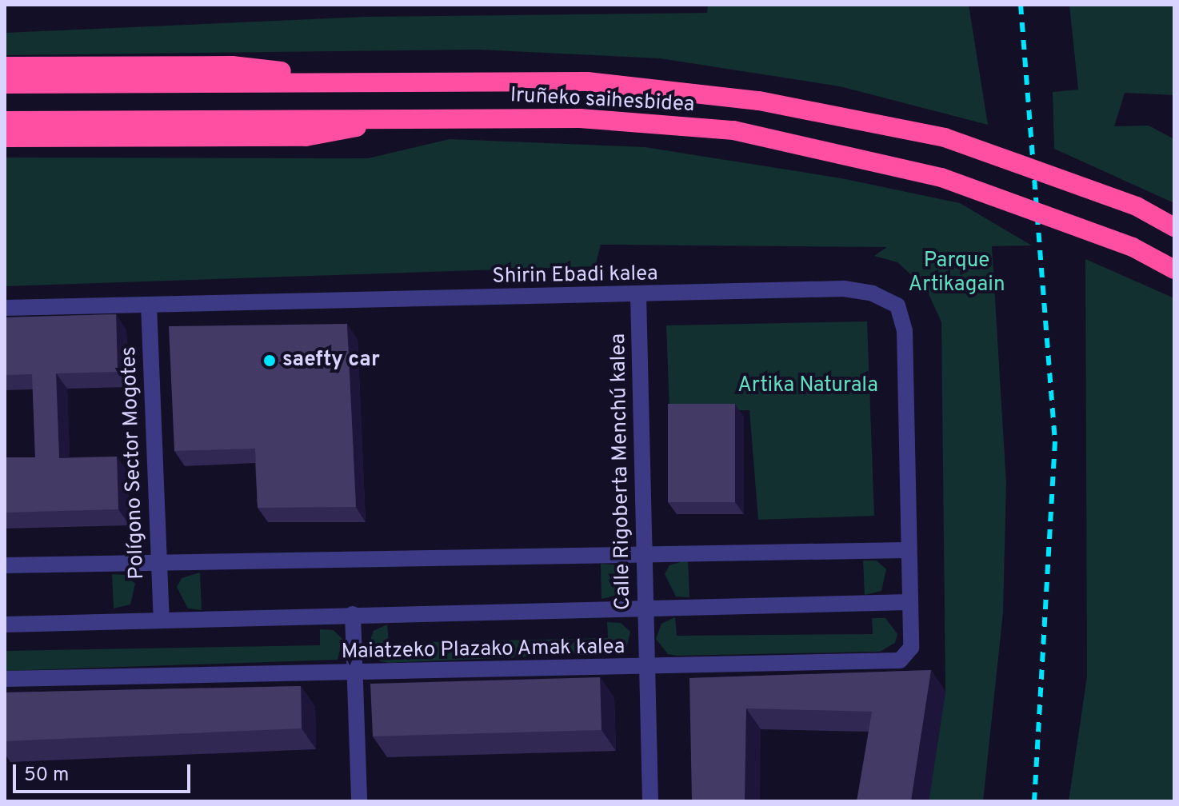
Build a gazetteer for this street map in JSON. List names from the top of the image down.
{
  "streets": {
    "highway": ["Iruñeko saihesbidea"],
    "street": [
      "Shirin Ebadi kalea",
      "Polígono Sector Mogotes",
      "Calle Rigoberta Menchú kalea",
      "Maiatzeko Plazako Amak kalea"
    ]
  },
  "crossings": [
    ["Shirin Ebadi kalea", "Polígono Sector Mogotes"],
    ["Shirin Ebadi kalea", "Calle Rigoberta Menchú kalea"],
    ["Shirin Ebadi kalea", "Maiatzeko Plazako Amak kalea"],
    ["Polígono Sector Mogotes", "Maiatzeko Plazako Amak kalea"],
    ["Calle Rigoberta Menchú kalea", "Maiatzeko Plazako Amak kalea"]
  ],
  "parks": ["Parque Artikagain", "Artika Naturala"],
  "places": ["saefty car"],
  "scale_bar": "50 m"
}
